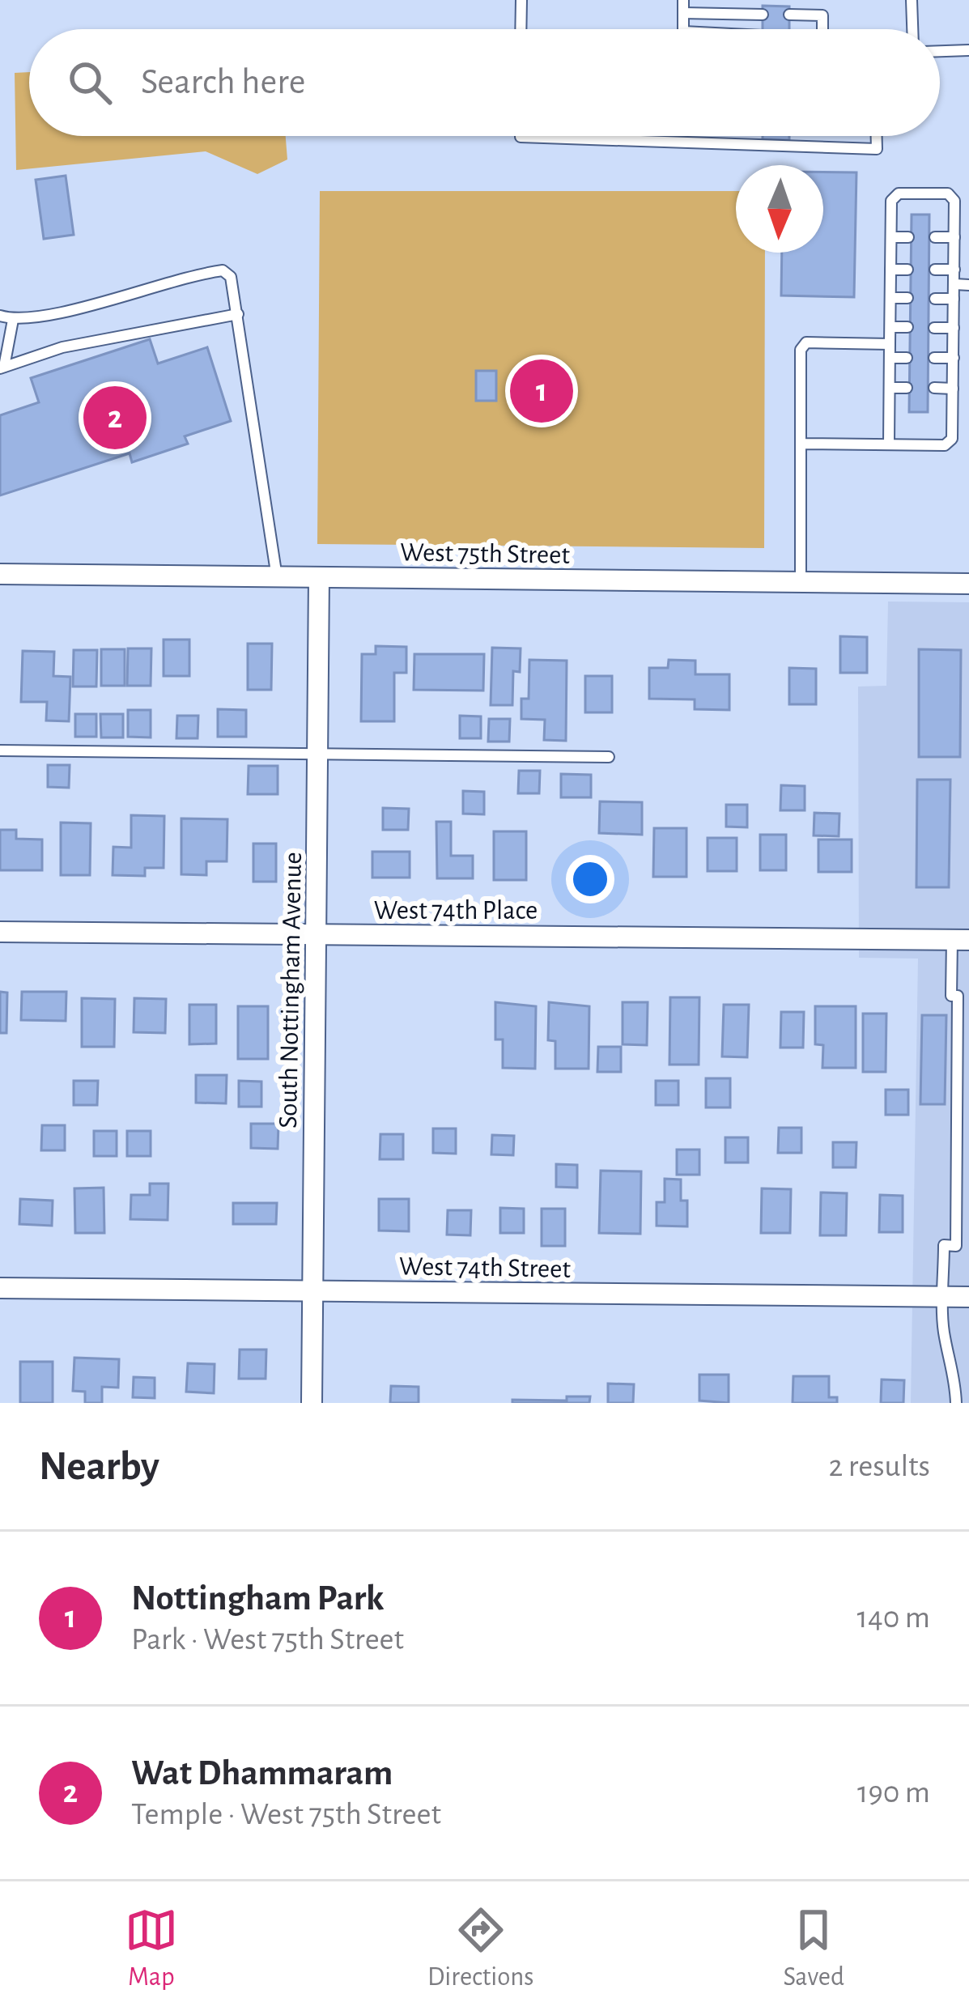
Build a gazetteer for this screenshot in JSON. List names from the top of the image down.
{
  "streets": {
    "street": [
      "West 75th Street",
      "West 74th Place",
      "South Nottingham Avenue",
      "West 74th Street"
    ]
  },
  "crossings": [
    ["West 75th Street", "South Nottingham Avenue"],
    ["West 74th Place", "South Nottingham Avenue"],
    ["South Nottingham Avenue", "West 74th Street"]
  ],
  "north": "bottom",
  "page": {
    "search": "Search here",
    "pins": ["1", "2"],
    "heading": ["Nearby", "2 results"],
    "list": [
      {
        "mark": "1",
        "name": "Nottingham Park",
        "note": "Park · West 75th Street",
        "value": "140 m"
      },
      {
        "mark": "2",
        "name": "Wat Dhammaram",
        "note": "Temple · West 75th Street",
        "value": "190 m"
      }
    ],
    "nav": ["Map", "Directions", "Saved"]
  }
}
